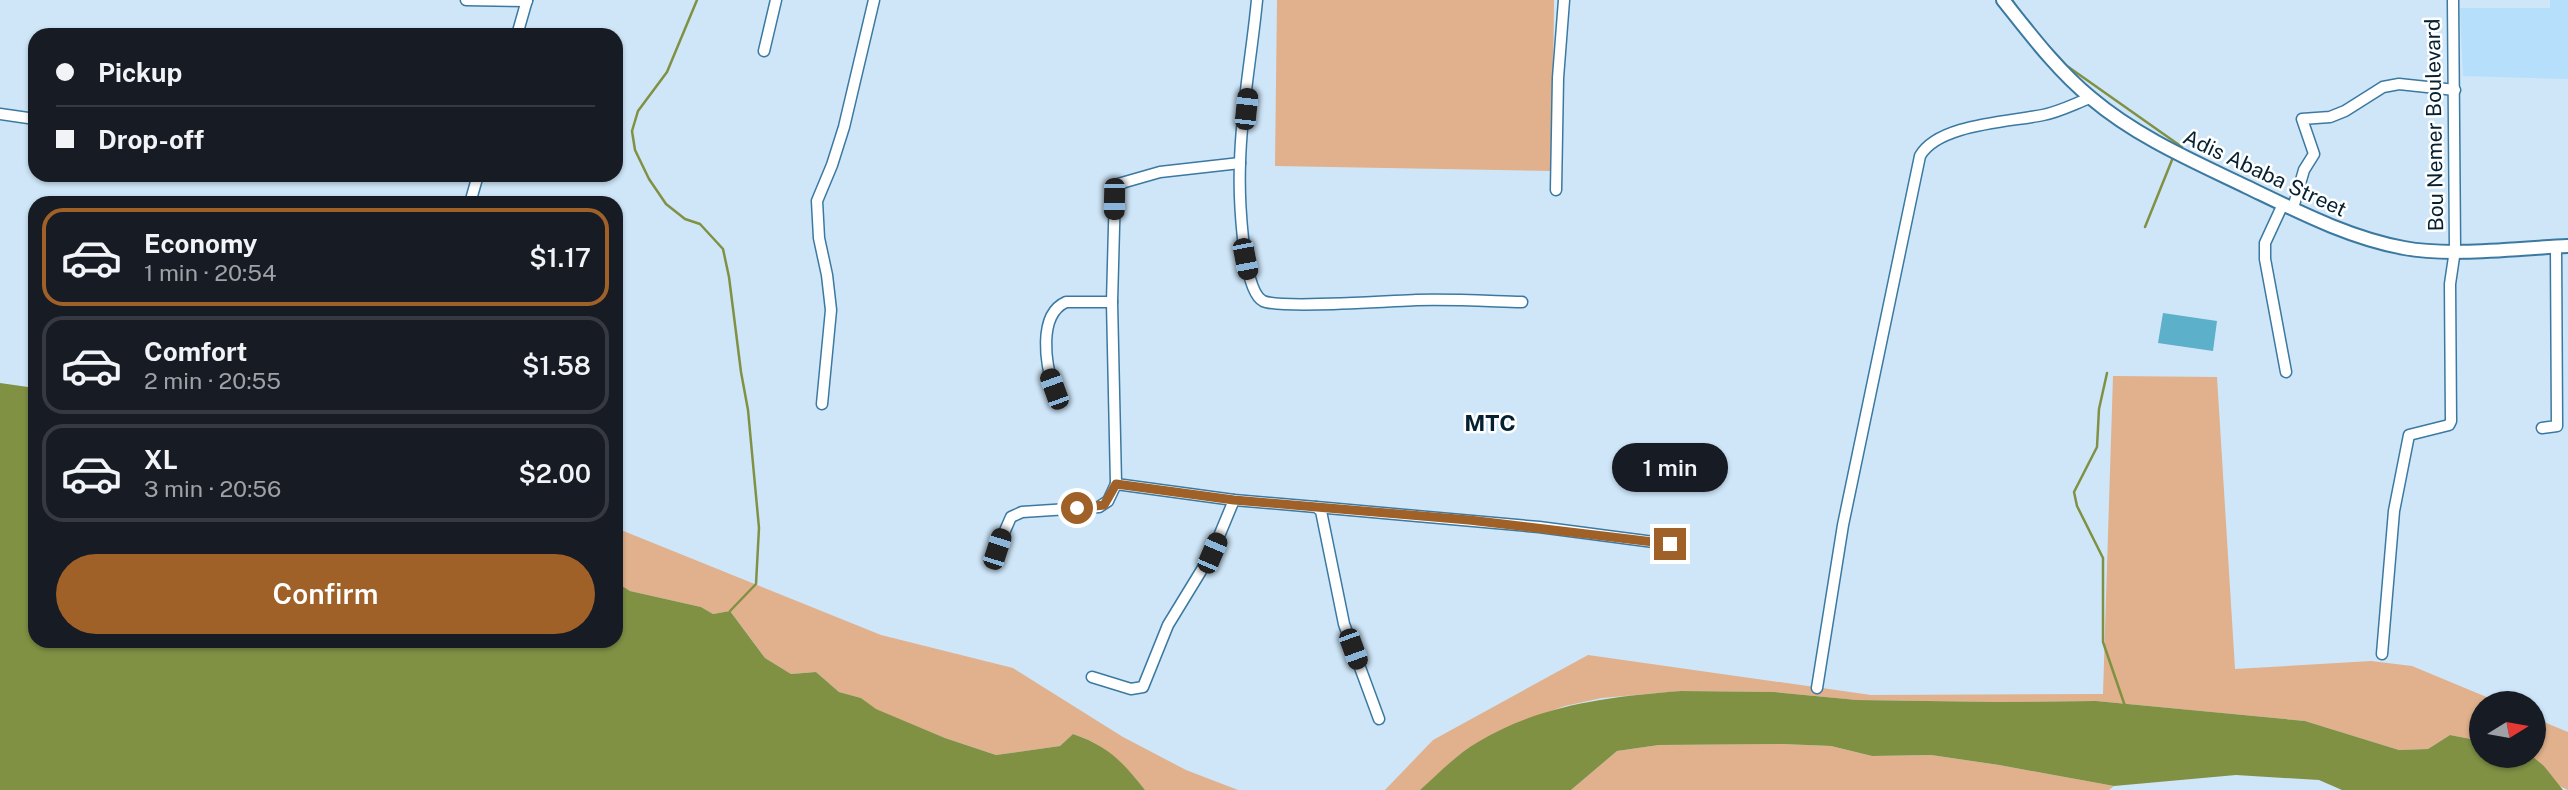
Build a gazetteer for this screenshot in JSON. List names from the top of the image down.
{
  "streets": {
    "street": ["Bou Nemer Boulevard", "Adis Ababa Street"]
  },
  "crossings": [
    ["Bou Nemer Boulevard", "Adis Ababa Street"]
  ],
  "districts": ["MTC"],
  "north": "right",
  "page": {
    "banner": ["Pickup", "Drop-off"],
    "list": [
      {
        "name": "Economy",
        "note": "1 min · 20:54",
        "value": "$1.17"
      },
      {
        "name": "Comfort",
        "note": "2 min · 20:55",
        "value": "$1.58"
      },
      {
        "name": "XL",
        "note": "3 min · 20:56",
        "value": "$2.00"
      }
    ],
    "bubble": "1 min",
    "buttons": "Confirm"
  }
}
